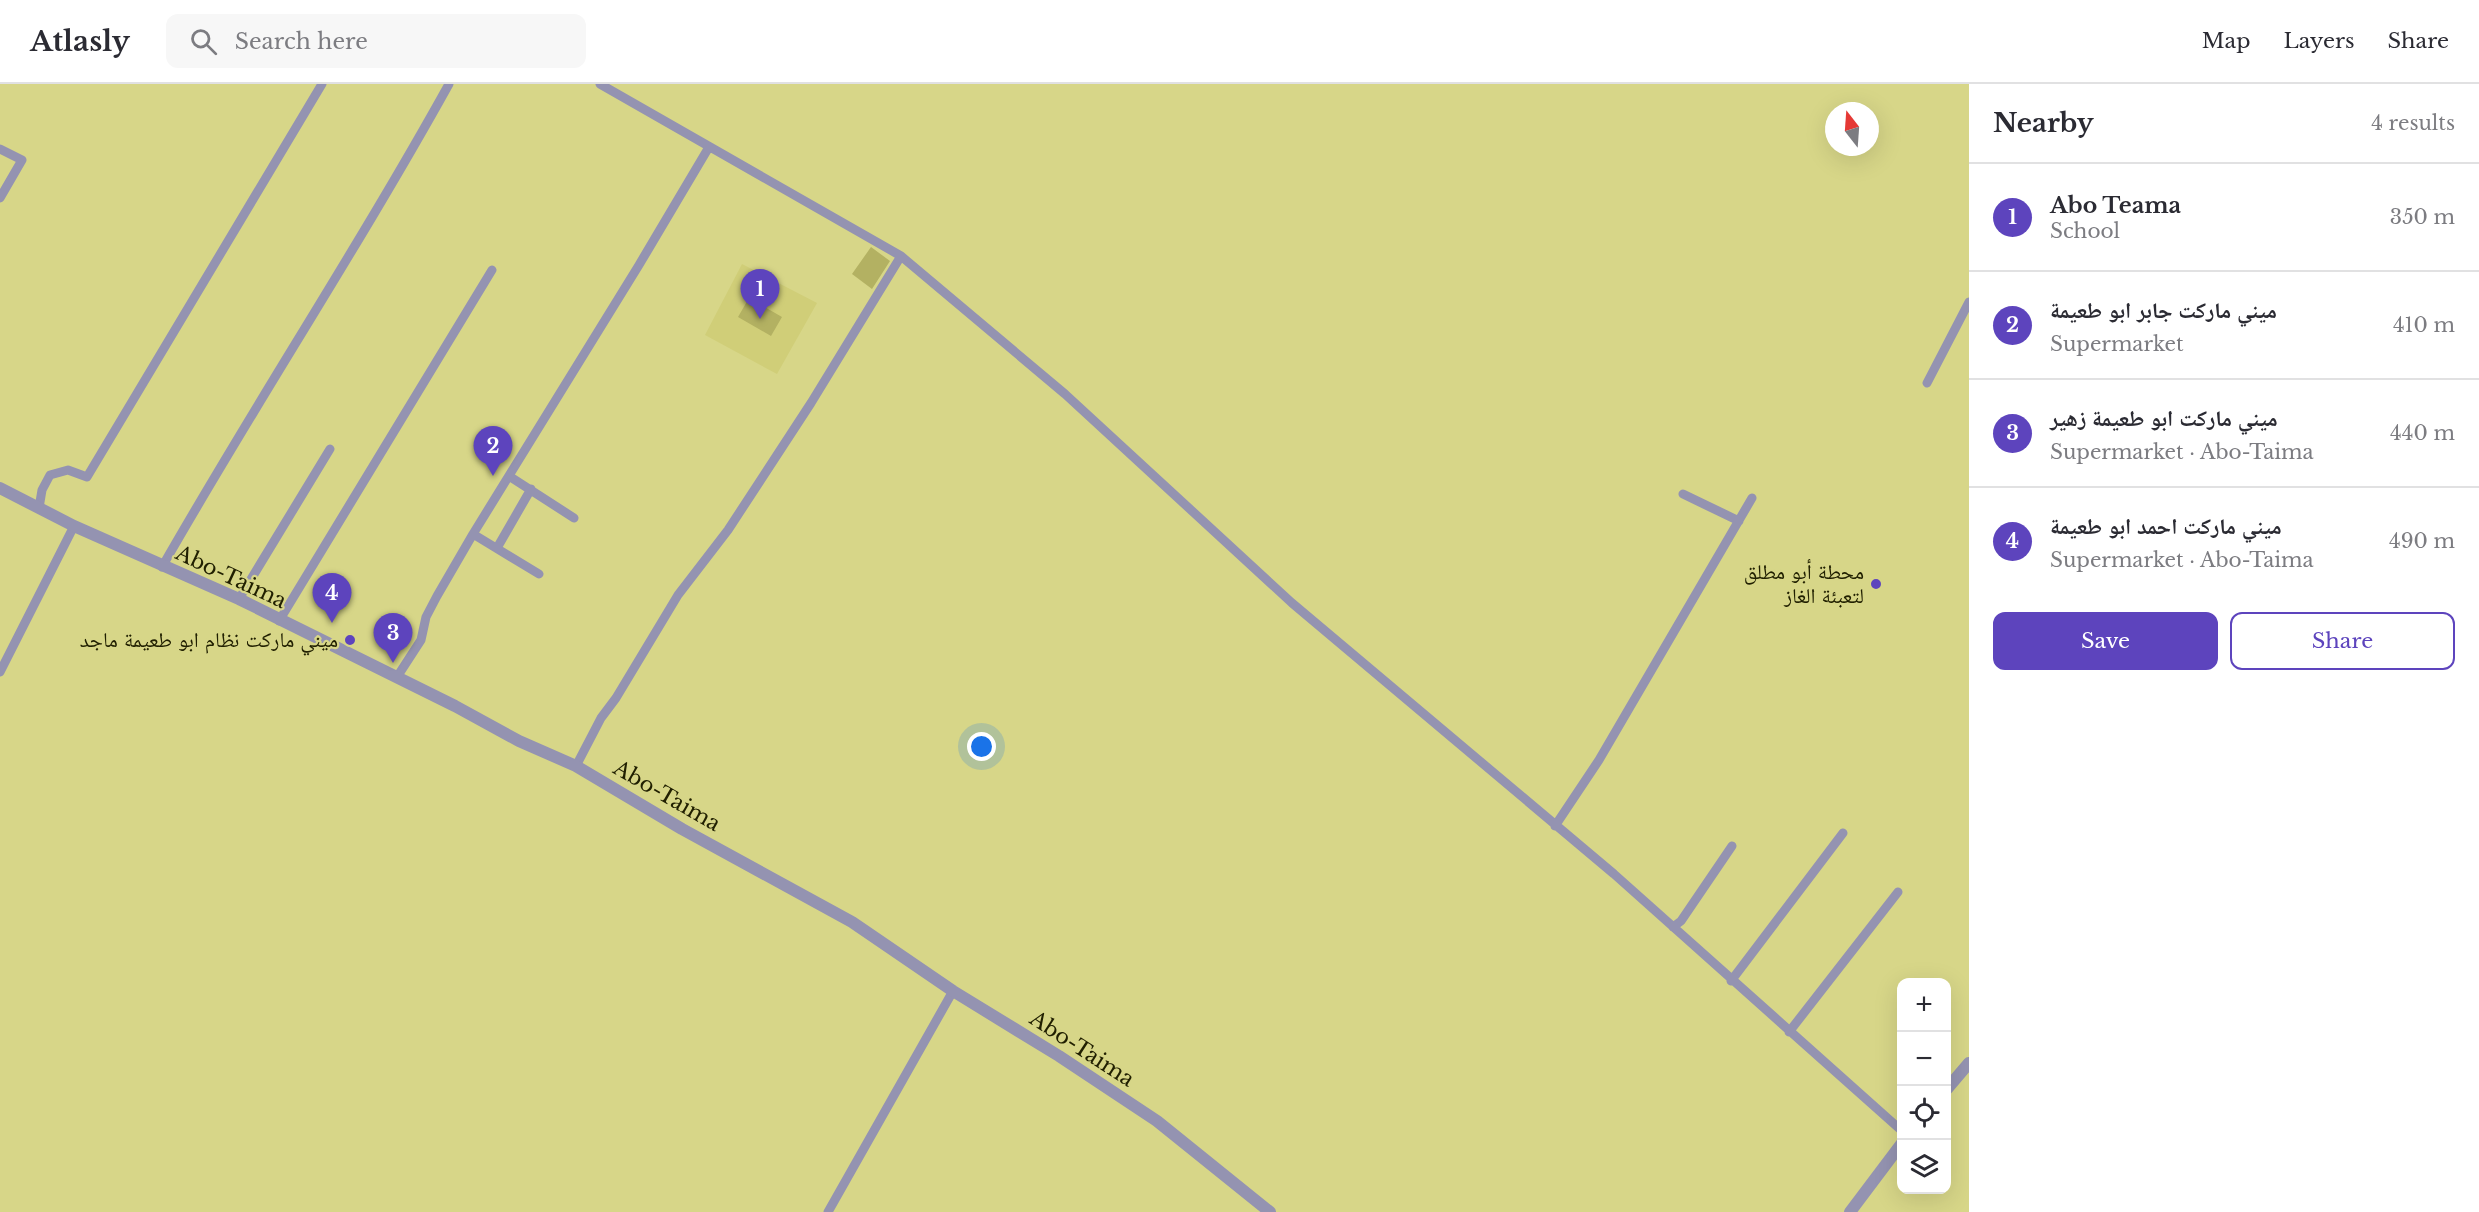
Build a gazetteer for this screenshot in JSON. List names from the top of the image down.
{
  "streets": {
    "street": ["Abo-Taima"]
  },
  "places": ["محطة أبو مطلق لتعبئة الغاز", "ميني ماركت نظام ابو طعيمة ماجد"],
  "north": "top",
  "page": {
    "header": "Atlasly",
    "search": "Search here",
    "nav": ["Map", "Layers", "Share"],
    "heading": ["Nearby", "4 results"],
    "list": [
      {
        "mark": "1",
        "name": "Abo Teama",
        "note": "School",
        "value": "350 m"
      },
      {
        "mark": "2",
        "name": "ميني ماركت جابر ابو طعيمة",
        "note": "Supermarket",
        "value": "410 m"
      },
      {
        "mark": "3",
        "name": "ميني ماركت ابو طعيمة زهير",
        "note": "Supermarket · Abo-Taima",
        "value": "440 m"
      },
      {
        "mark": "4",
        "name": "ميني ماركت احمد ابو طعيمة",
        "note": "Supermarket · Abo-Taima",
        "value": "490 m"
      }
    ],
    "pins": [
      "1",
      "2",
      "4",
      "3"
    ],
    "buttons": ["Save", "Share"],
    "map_buttons": ["+", "−"]
  }
}
